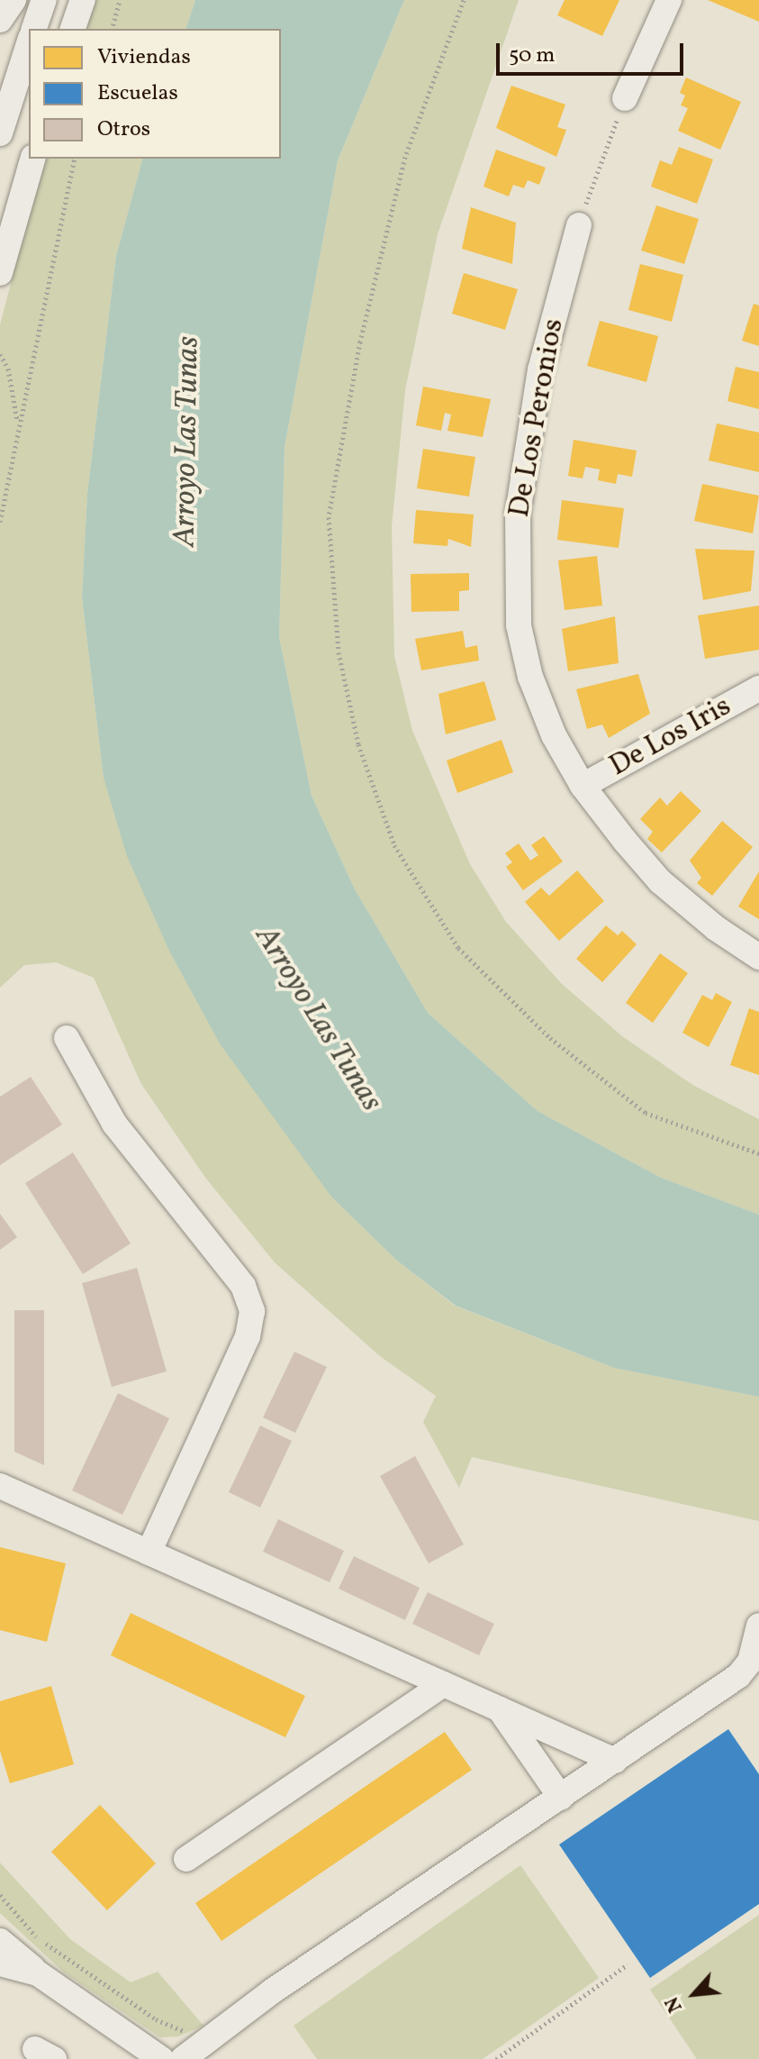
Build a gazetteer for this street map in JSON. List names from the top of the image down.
{
  "streets": {
    "street": ["De Los Peronios", "De Los Iris"]
  },
  "crossings": [
    ["De Los Peronios", "De Los Iris"]
  ],
  "water": ["Arroyo Las Tunas"],
  "legend": ["Viviendas", "Escuelas", "Otros"],
  "scale_bar": "50 m",
  "north": "bottom left"
}
